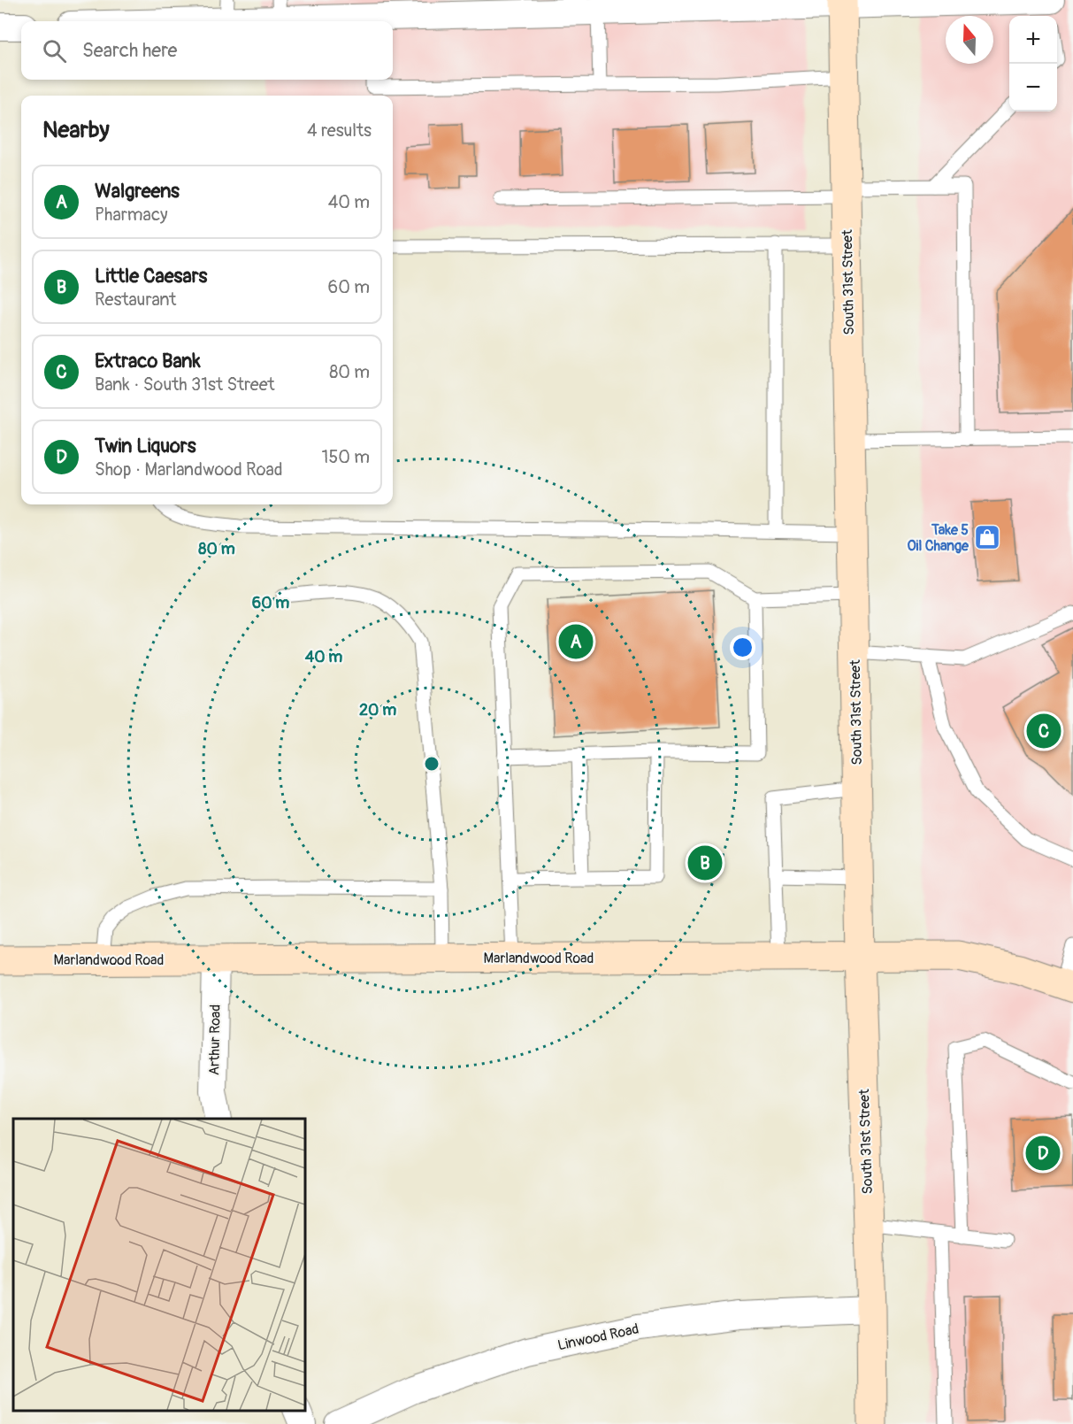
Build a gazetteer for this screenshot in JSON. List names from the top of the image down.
{
  "streets": {
    "main road": ["South 31st Street", "Marlandwood Road"],
    "street": ["Arthur Road", "Linwood Road"]
  },
  "crossings": [
    ["South 31st Street", "Marlandwood Road"],
    ["South 31st Street", "Linwood Road"],
    ["Marlandwood Road", "Arthur Road"]
  ],
  "places": {
    "shop": ["Take 5 Oil Change"]
  },
  "north": "top",
  "page": {
    "map_buttons": ["+", "−"],
    "search": "Search here",
    "heading": ["Nearby", "4 results"],
    "list": [
      {
        "mark": "A",
        "name": "Walgreens",
        "note": "Pharmacy",
        "value": "40 m"
      },
      {
        "mark": "B",
        "name": "Little Caesars",
        "note": "Restaurant",
        "value": "60 m"
      },
      {
        "mark": "C",
        "name": "Extraco Bank",
        "note": "Bank · South 31st Street",
        "value": "80 m"
      },
      {
        "mark": "D",
        "name": "Twin Liquors",
        "note": "Shop · Marlandwood Road",
        "value": "150 m"
      }
    ],
    "pins": [
      "A",
      "C",
      "B",
      "D"
    ]
  },
  "rings": [
    "80 m",
    "60 m",
    "40 m",
    "20 m"
  ]
}
